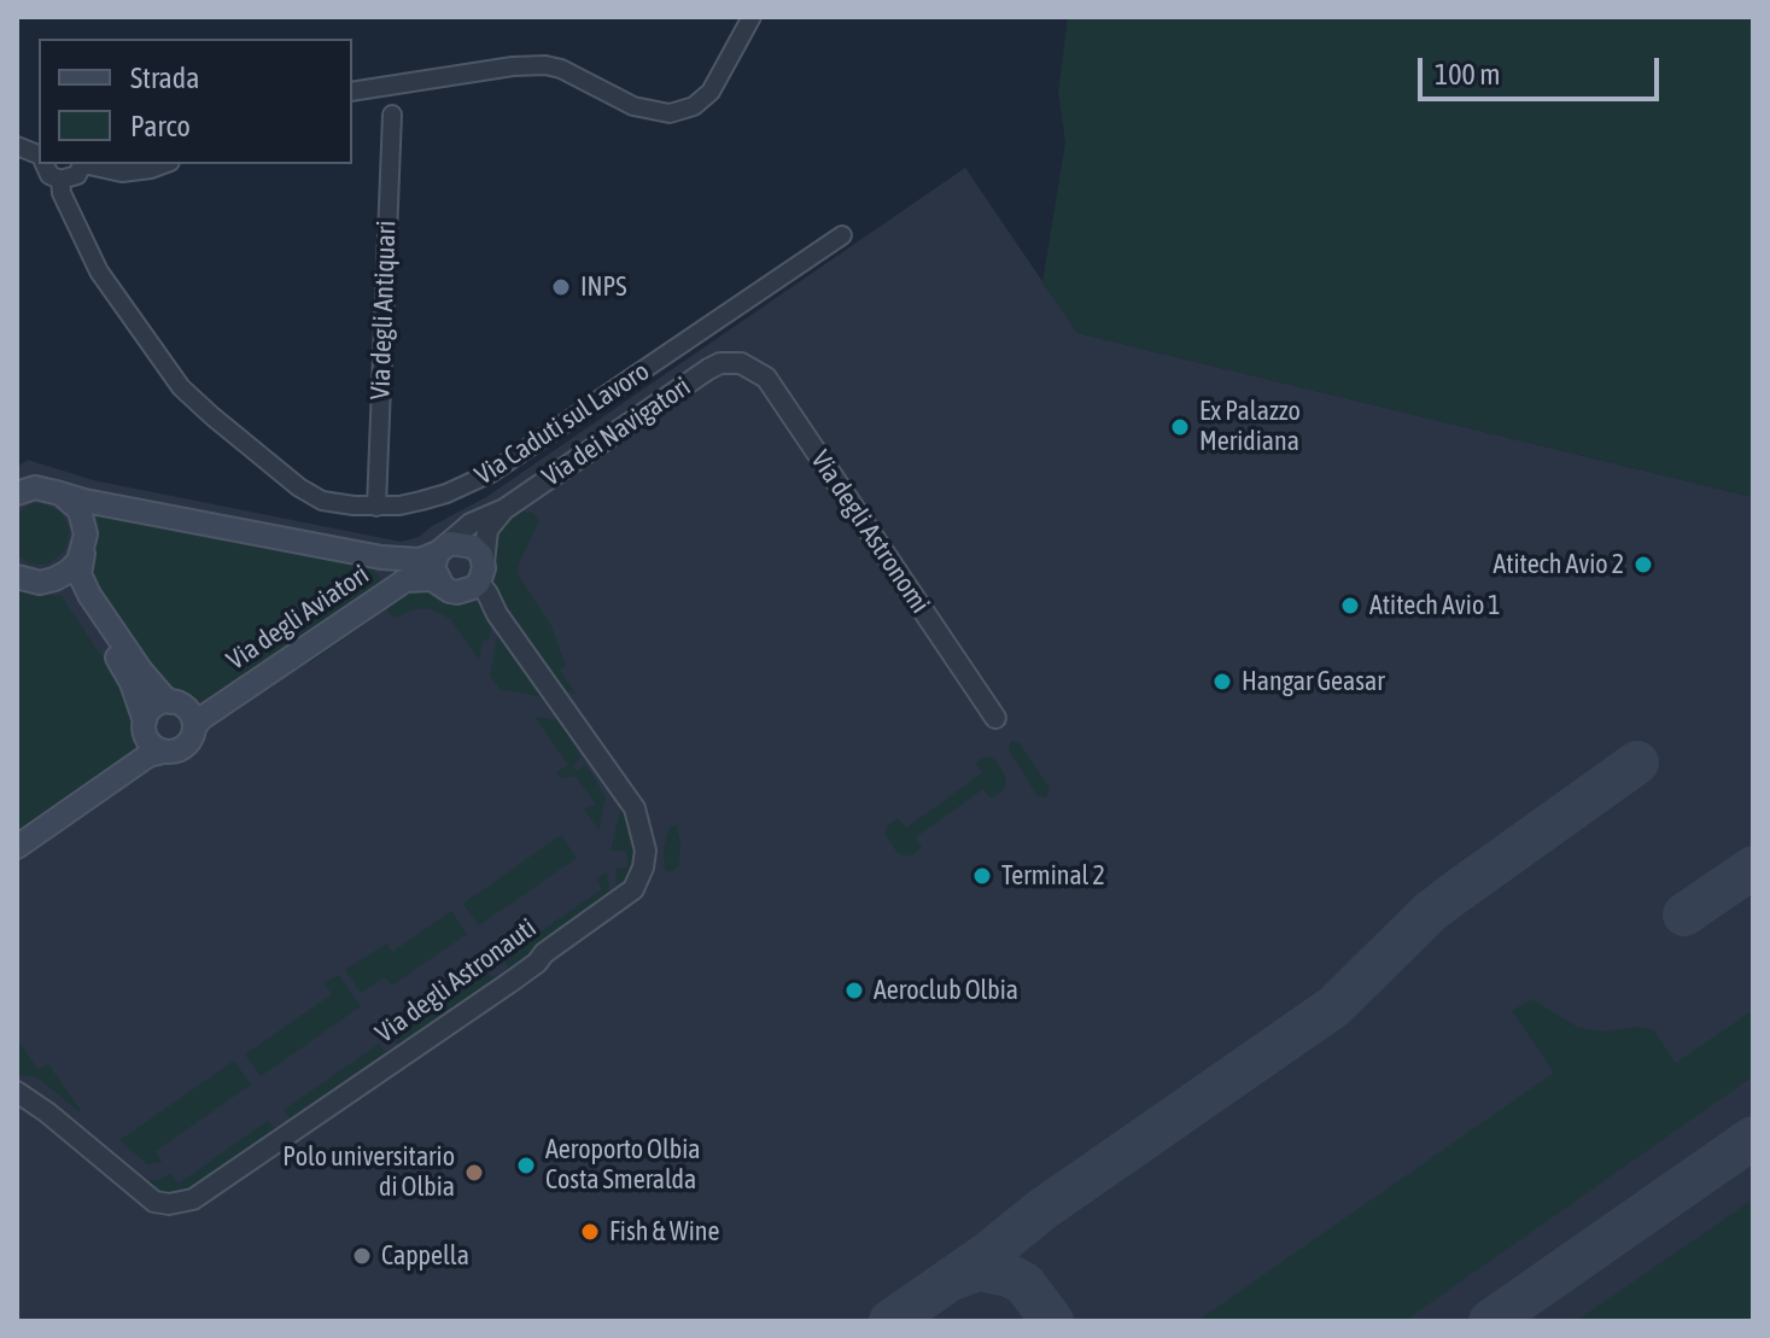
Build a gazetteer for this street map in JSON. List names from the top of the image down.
{
  "streets": {
    "main road": ["Via degli Aviatori"],
    "street": [
      "Via degli Antiquari",
      "Via Caduti sul Lavoro",
      "Via dei Navigatori",
      "Via degli Astronomi",
      "Via degli Astronauti"
    ]
  },
  "crossings": [
    ["Via degli Antiquari", "Via Caduti sul Lavoro"],
    ["Via dei Navigatori", "Via degli Astronomi"],
    ["Via dei Navigatori", "Via degli Aviatori"],
    ["Via dei Navigatori", "Via degli Astronauti"],
    ["Via degli Aviatori", "Via degli Astronauti"]
  ],
  "places": [
    "INPS",
    "Ex Palazzo Meridiana",
    "Atitech Avio 2",
    "Atitech Avio 1",
    "Hangar Geasar",
    "Terminal 2",
    "Aeroclub Olbia",
    "Aeroporto Olbia Costa Smeralda",
    "Polo universitario di Olbia",
    "Fish & Wine",
    "Cappella"
  ],
  "legend": ["Strada", "Parco"],
  "scale_bar": "100 m"
}
